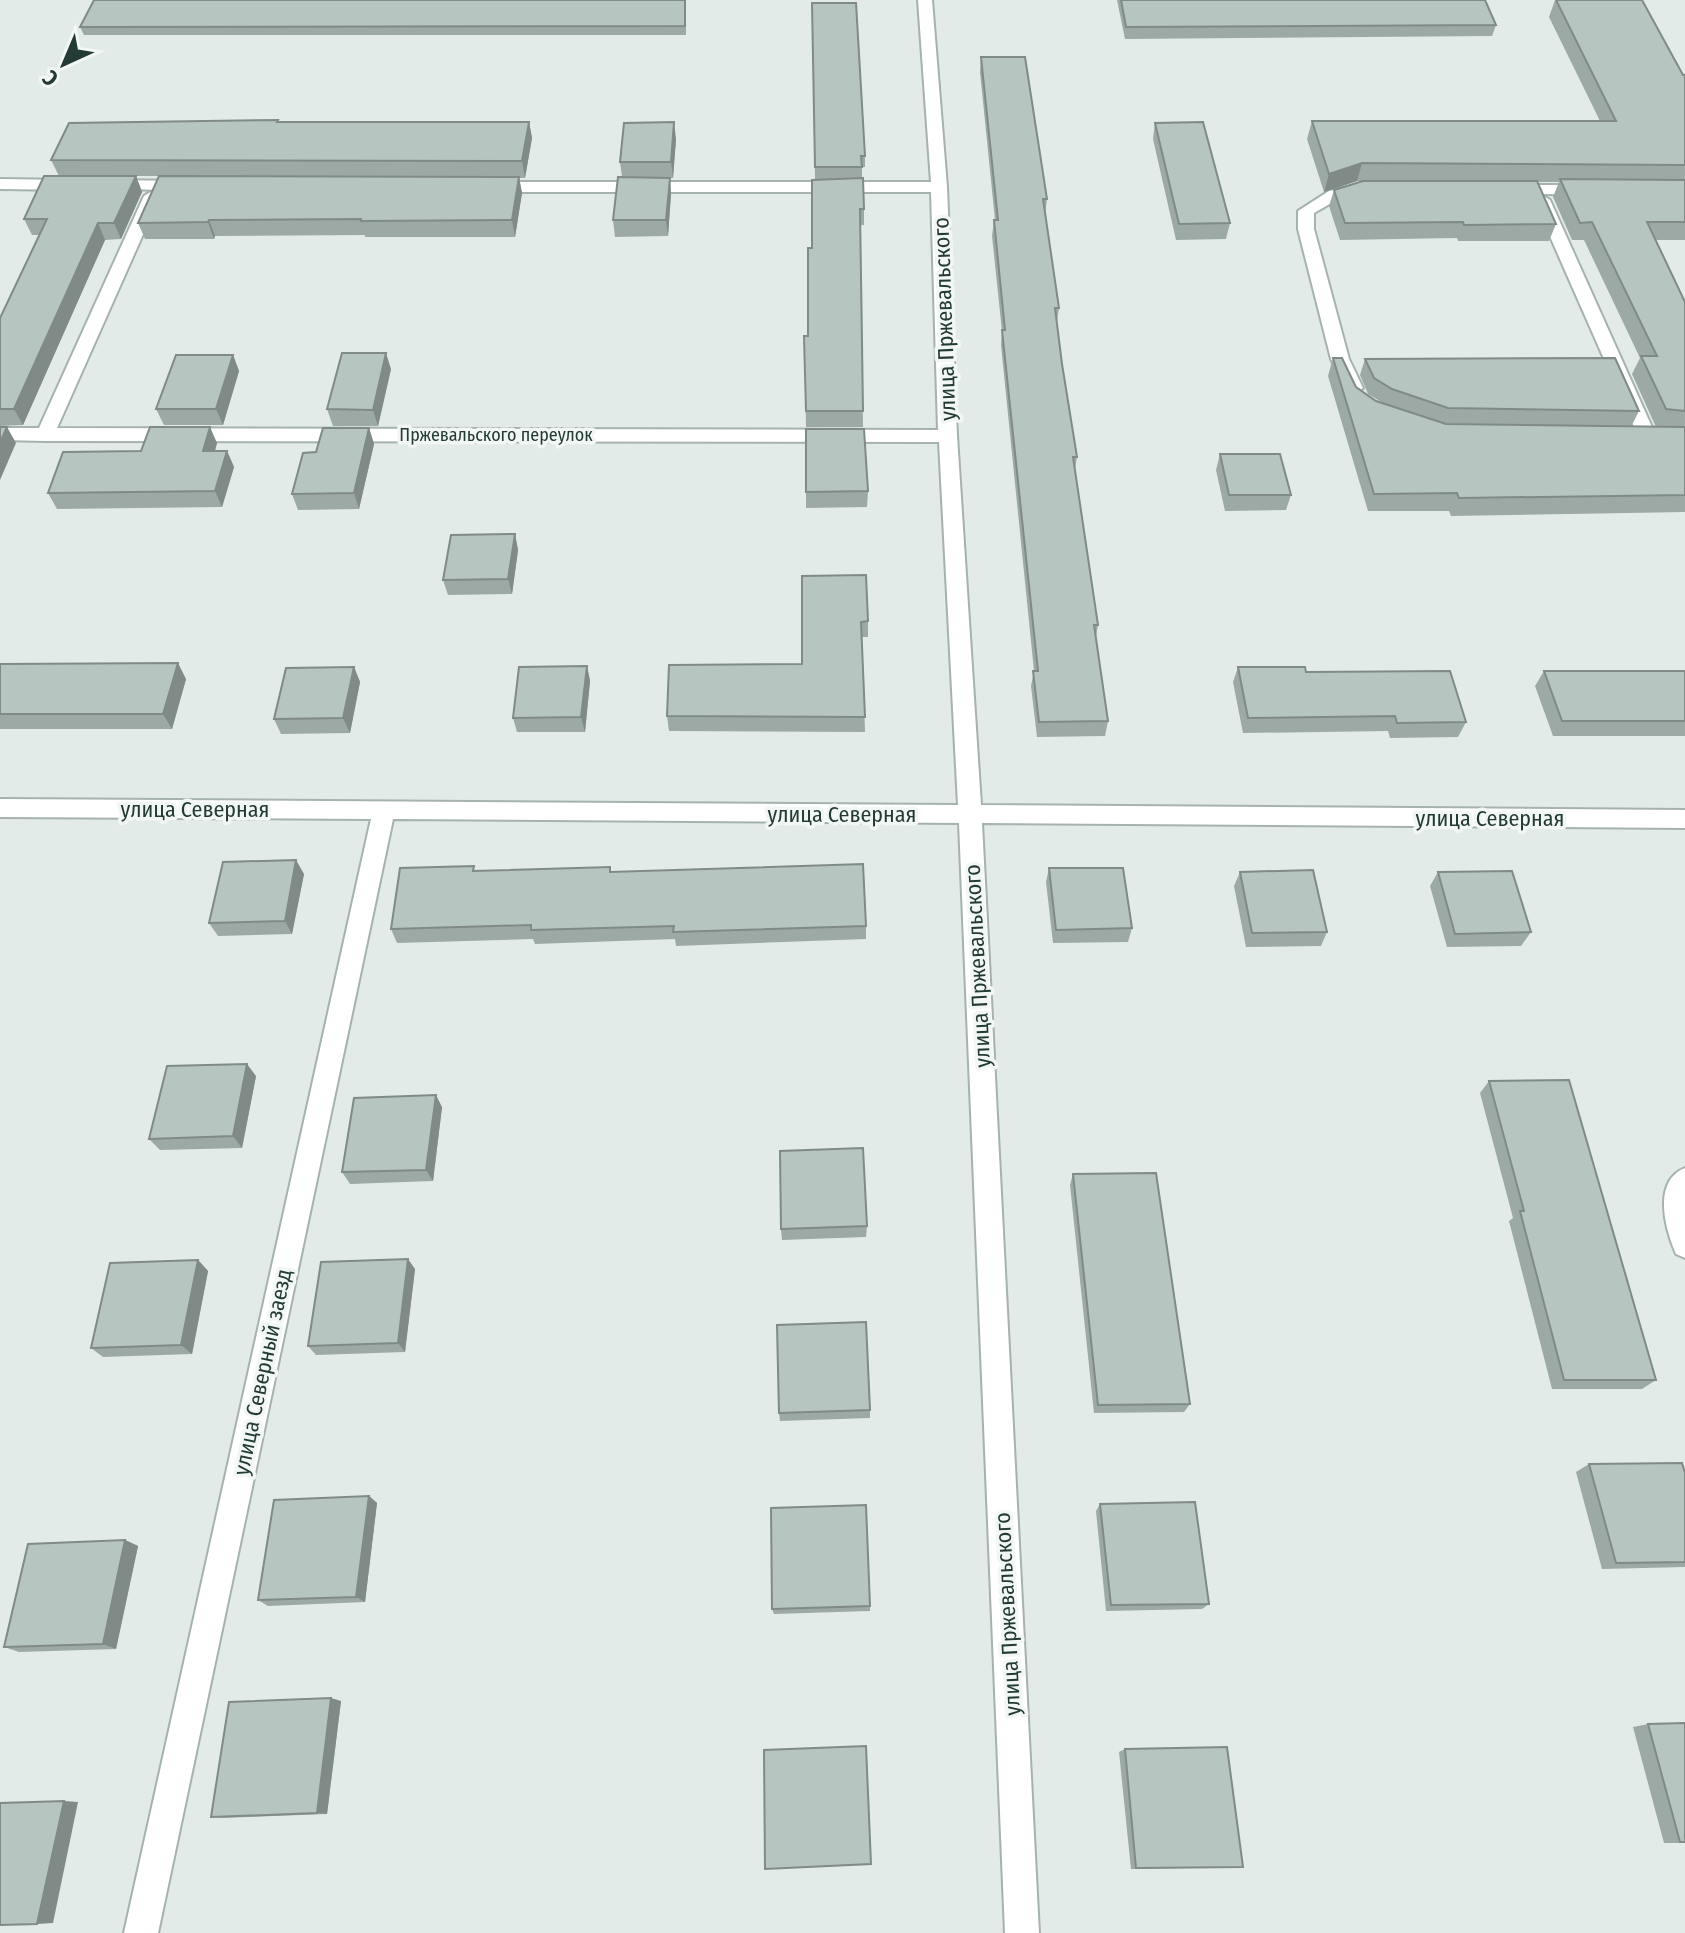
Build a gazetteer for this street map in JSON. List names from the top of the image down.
{
  "streets": {
    "street": [
      "улица Пржевальского",
      "Пржевальского переулок",
      "улица Северная",
      "улица Северный заезд"
    ]
  },
  "crossings": [
    ["улица Пржевальского", "Пржевальского переулок"],
    ["улица Пржевальского", "улица Северная"],
    ["улица Северная", "улица Северный заезд"]
  ],
  "north": "bottom left"
}
